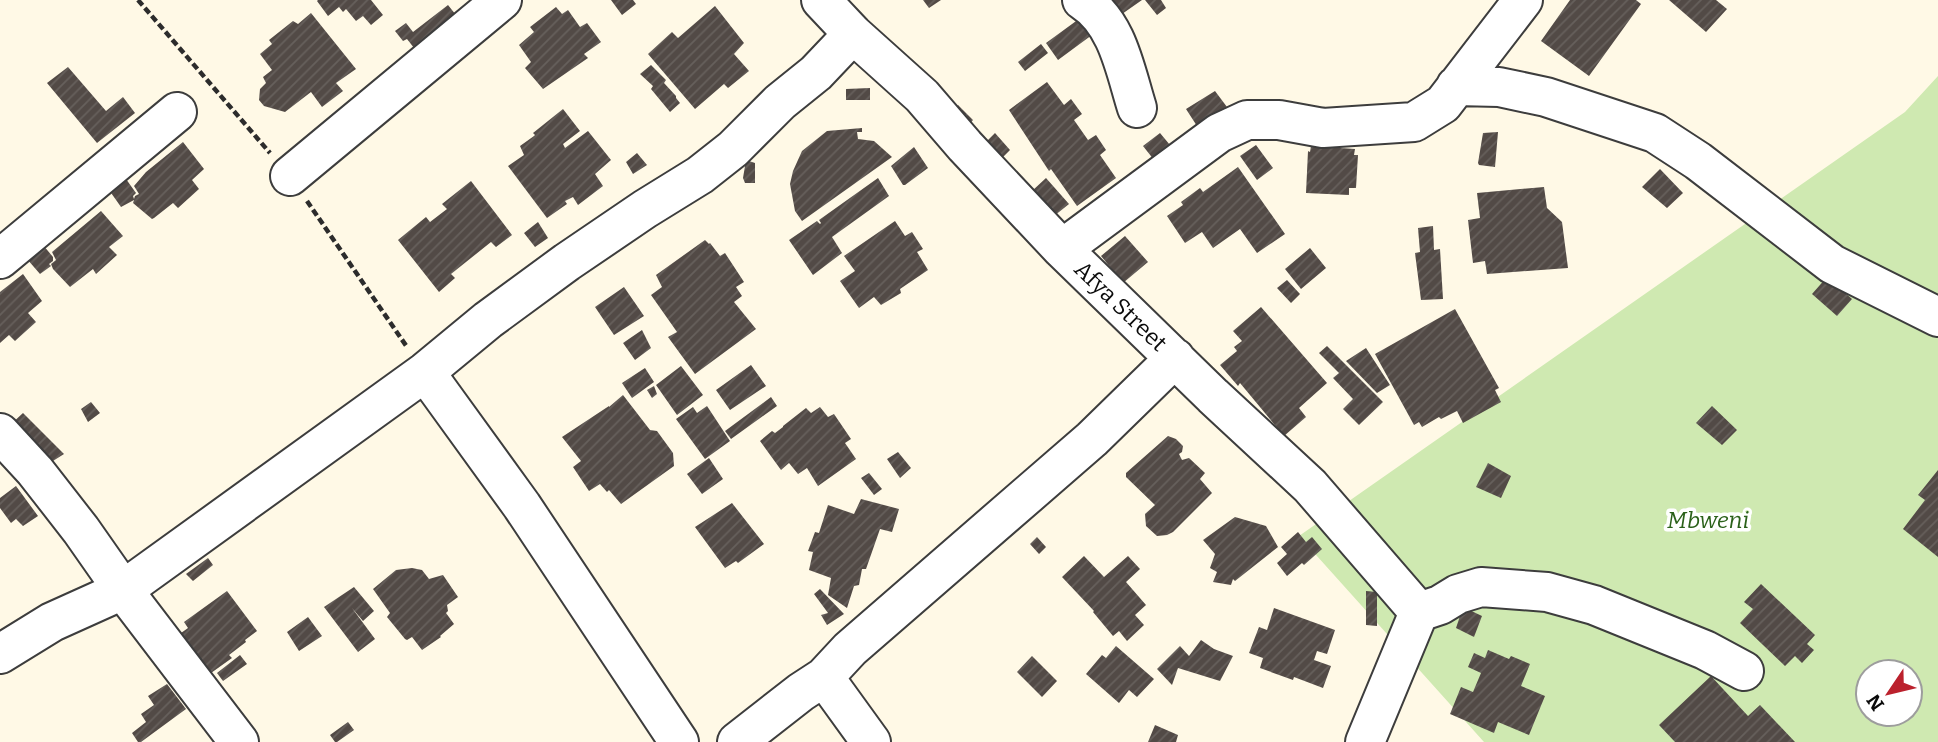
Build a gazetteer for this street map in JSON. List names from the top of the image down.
{
  "streets": {
    "street": ["Afya Street"]
  },
  "parks": ["Mbweni"],
  "north": "bottom left"
}
